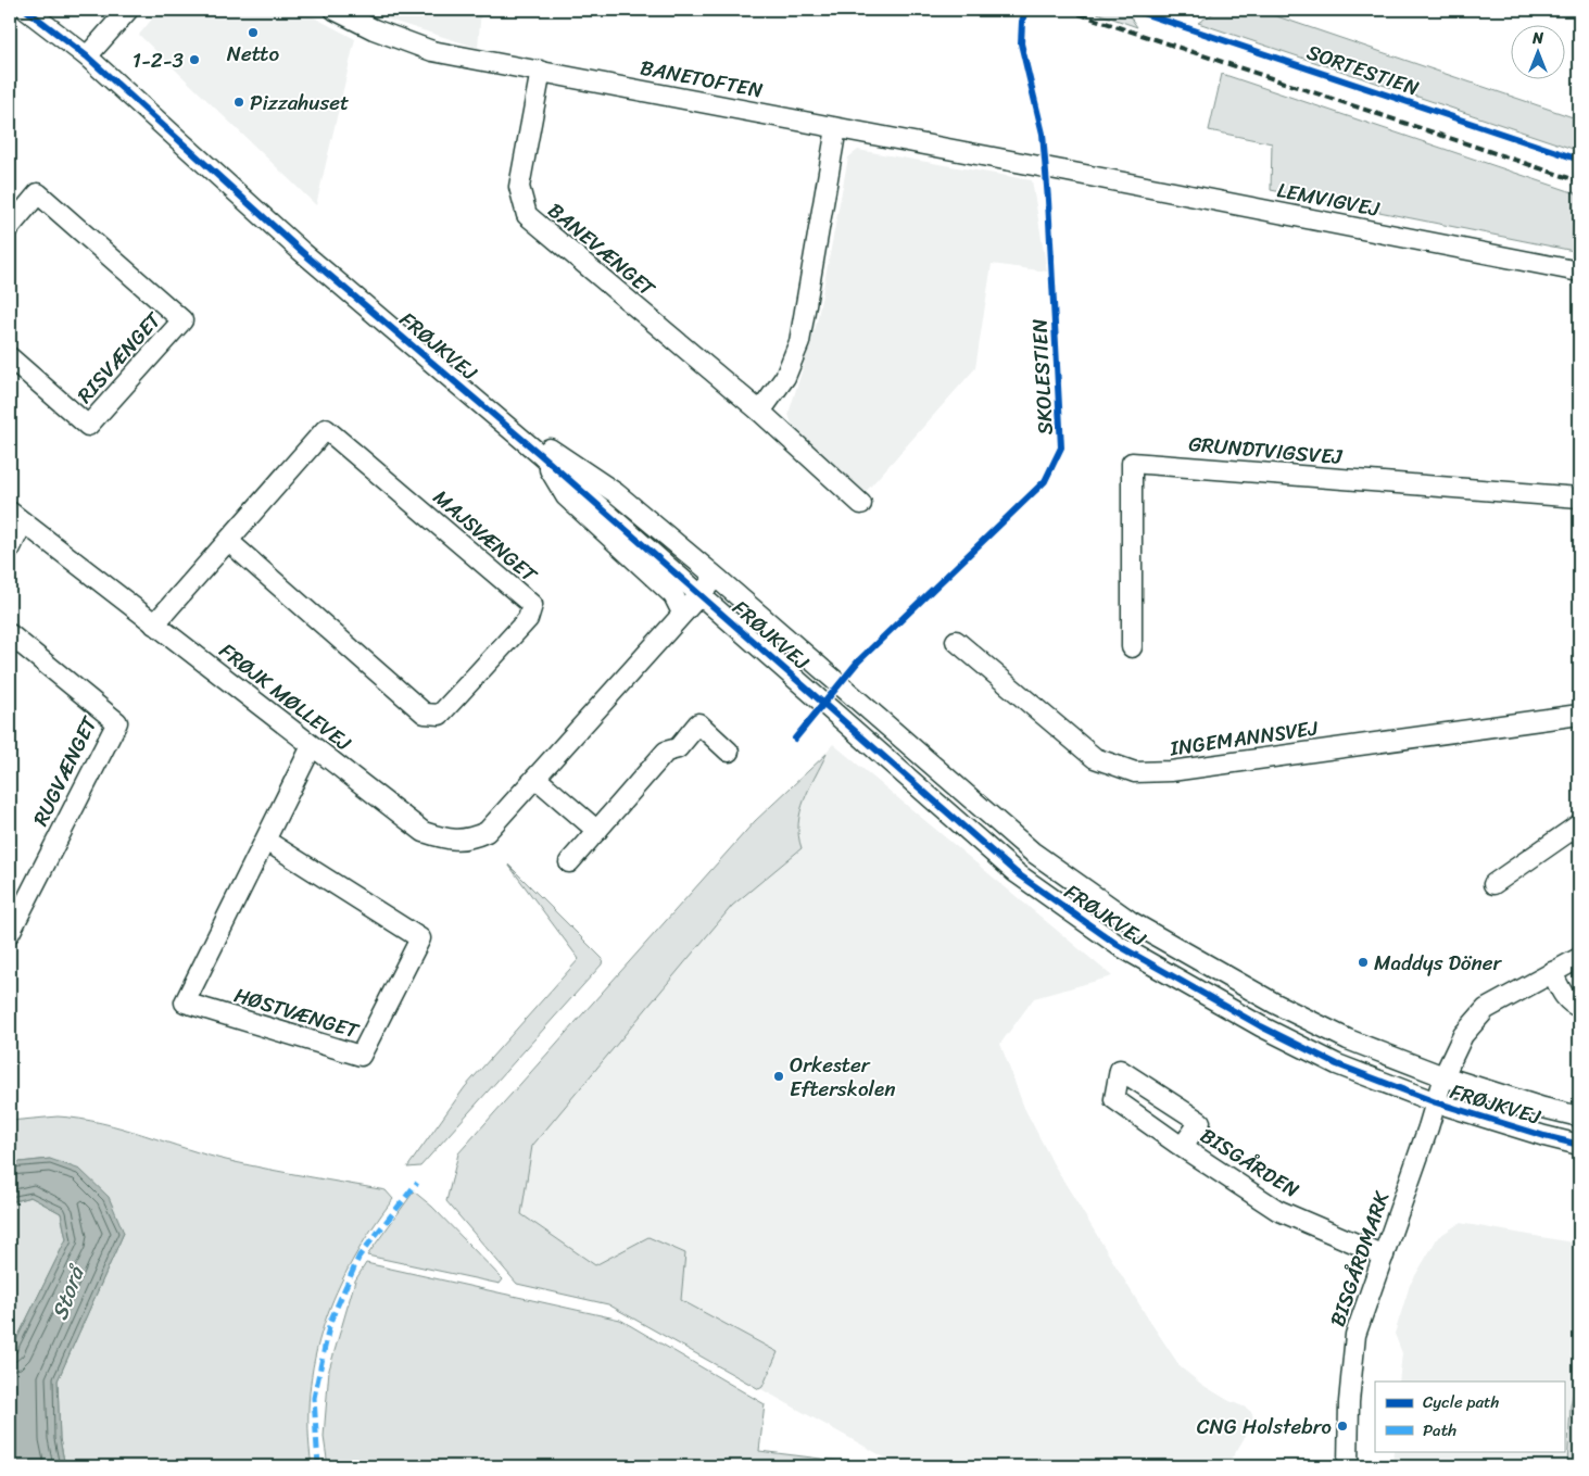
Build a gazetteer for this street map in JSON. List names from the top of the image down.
{
  "streets": {
    "street": [
      "BANETOFTEN",
      "LEMVIGVEJ",
      "BANEVÆNGET",
      "FRØJKVEJ",
      "RISVÆNGET",
      "GRUNDTVIGSVEJ",
      "MAJSVÆNGET",
      "FRØJK MØLLEVEJ",
      "INGEMANNSVEJ",
      "RUGVÆNGET",
      "HØSTVÆNGET",
      "BISGÅRDEN",
      "BISGÅRDMARK"
    ],
    "cycle path": ["SORTESTIEN", "SKOLESTIEN"]
  },
  "crossings": [
    ["BANETOFTEN", "LEMVIGVEJ"],
    ["BANETOFTEN", "BANEVÆNGET"],
    ["FRØJKVEJ", "FRØJK MØLLEVEJ"],
    ["FRØJKVEJ", "BISGÅRDMARK"],
    ["MAJSVÆNGET", "FRØJK MØLLEVEJ"],
    ["FRØJK MØLLEVEJ", "HØSTVÆNGET"],
    ["BISGÅRDEN", "BISGÅRDMARK"]
  ],
  "water": ["Storå"],
  "places": [
    "Netto",
    "1-2-3",
    "Pizzahuset",
    "Maddys Döner",
    "Orkester Efterskolen",
    "CNG Holstebro"
  ],
  "legend": ["Cycle path", "Path"],
  "north": "top"
}
